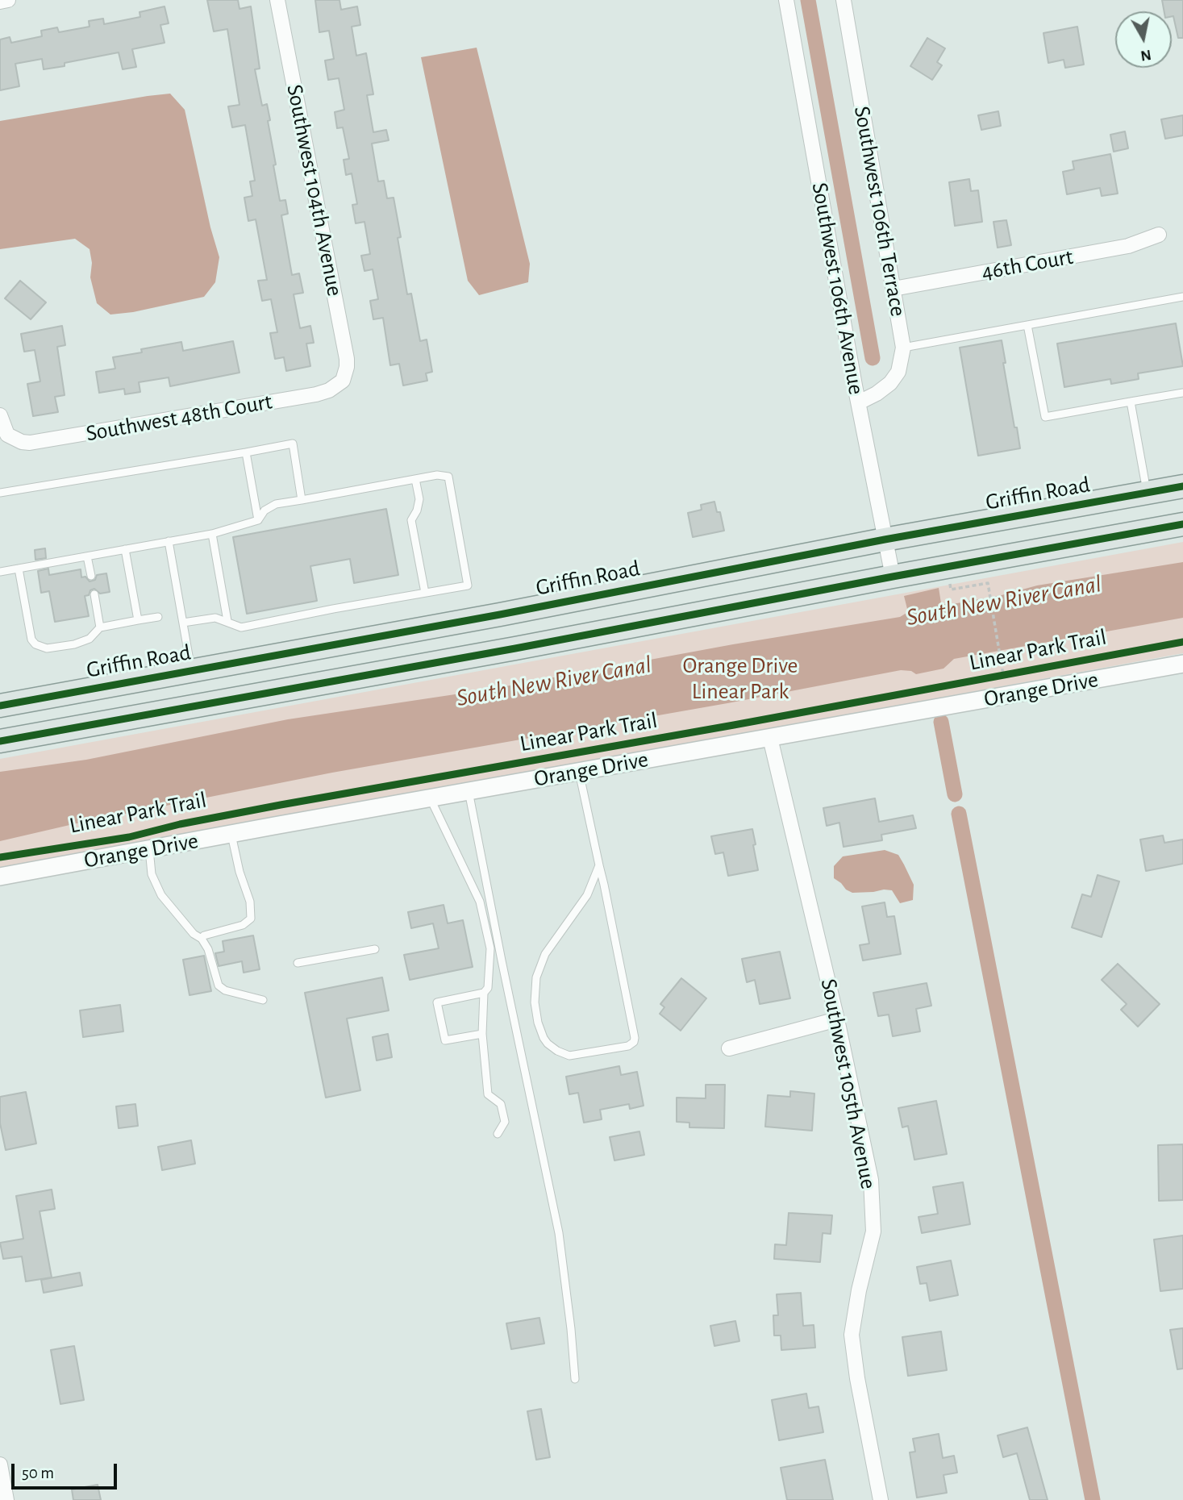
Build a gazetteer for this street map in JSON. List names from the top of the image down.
{
  "streets": {
    "main road": ["Griffin Road"],
    "street": [
      "Southwest 104th Avenue",
      "Southwest 106th Terrace",
      "46th Court",
      "Southwest 106th Avenue",
      "Southwest 48th Court",
      "Orange Drive",
      "Southwest 105th Avenue"
    ],
    "cycle path": ["Linear Park Trail"]
  },
  "crossings": [
    ["Southwest 104th Avenue", "Southwest 48th Court"],
    ["Southwest 106th Terrace", "46th Court"],
    ["Southwest 106th Terrace", "Southwest 106th Avenue"],
    ["Southwest 106th Avenue", "Griffin Road"],
    ["Orange Drive", "Southwest 105th Avenue"]
  ],
  "water": ["South New River Canal"],
  "parks": ["Orange Drive Linear Park"],
  "scale_bar": "50 m",
  "north": "bottom"
}
